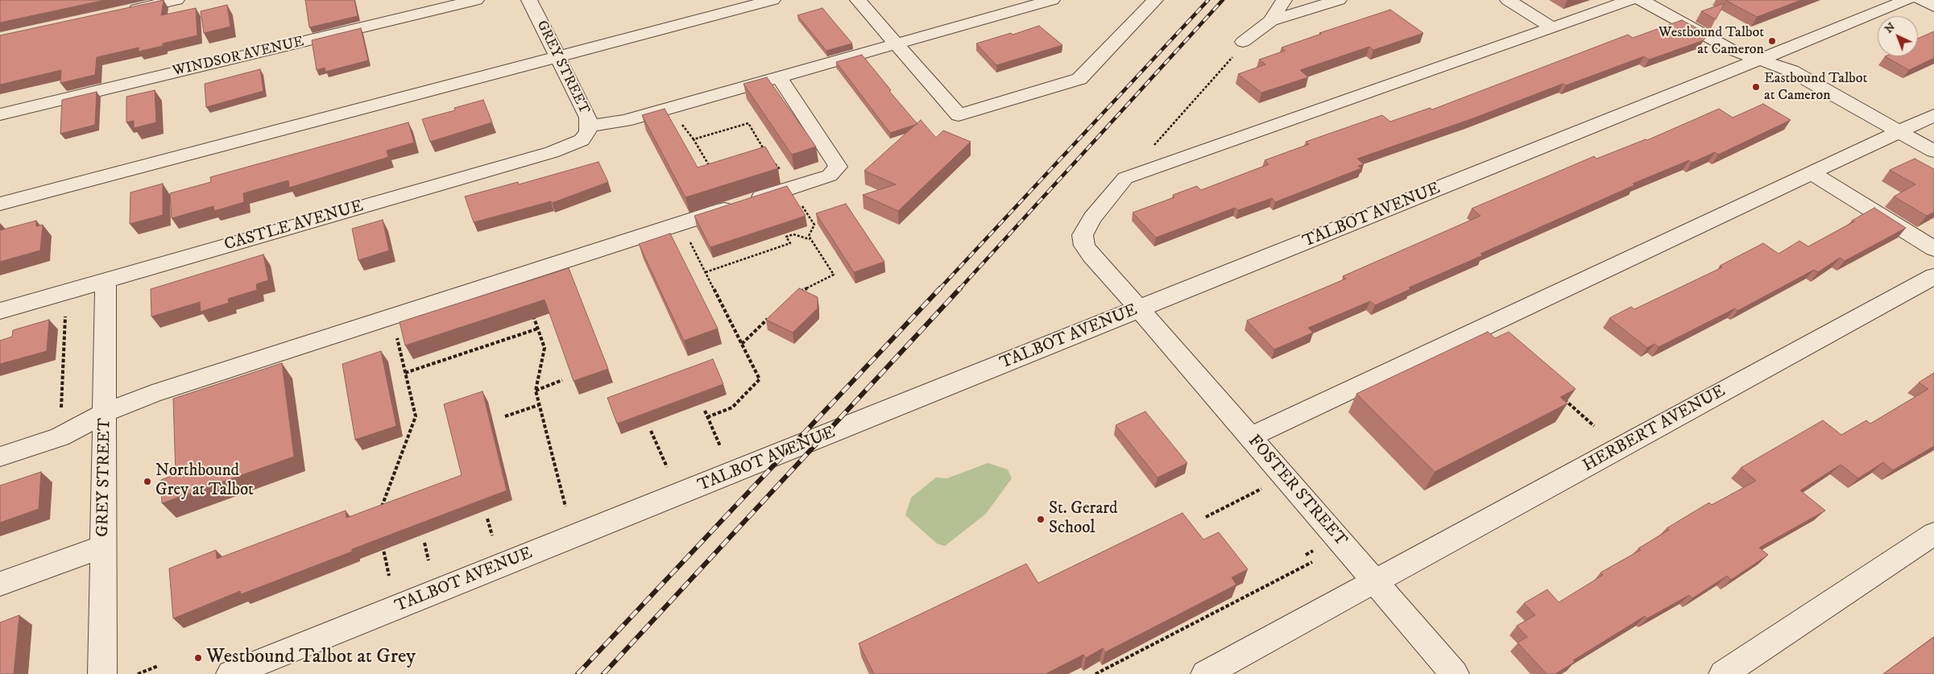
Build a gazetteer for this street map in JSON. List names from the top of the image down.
{
  "streets": {
    "street": [
      "WINDSOR AVENUE",
      "GREY STREET",
      "TALBOT AVENUE",
      "CASTLE AVENUE",
      "HERBERT AVENUE",
      "FOSTER STREET"
    ]
  },
  "crossings": [
    ["GREY STREET", "CASTLE AVENUE"],
    ["TALBOT AVENUE", "FOSTER STREET"],
    ["HERBERT AVENUE", "FOSTER STREET"]
  ],
  "places": [
    "Westbound Talbot at Cameron",
    "Eastbound Talbot at Cameron",
    "Northbound Grey at Talbot",
    "St. Gerard School",
    "Westbound Talbot at Grey"
  ],
  "north": "top left"
}
